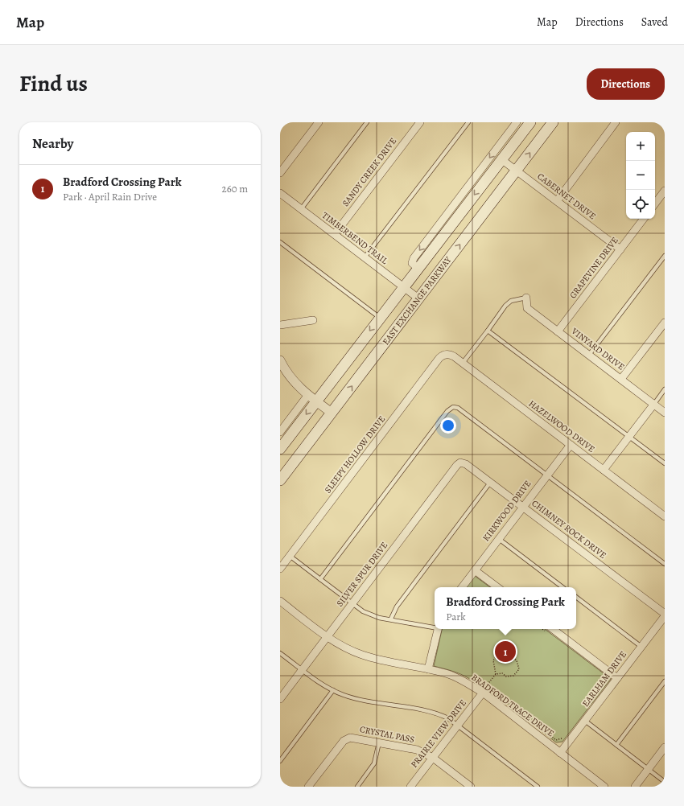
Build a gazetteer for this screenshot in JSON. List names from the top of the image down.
{
  "streets": {
    "main road": ["EAST EXCHANGE PARKWAY"],
    "street": [
      "SANDY CREEK DRIVE",
      "CABERNET DRIVE",
      "TIMBERBEND TRAIL",
      "GRAPEVINE DRIVE",
      "VINYARD DRIVE",
      "HAZELWOOD DRIVE",
      "SLEEPY HOLLOW DRIVE",
      "KIRKWOOD DRIVE",
      "CHIMNEY ROCK DRIVE",
      "SILVER SPUR DRIVE",
      "EARLHAM DRIVE",
      "BRADFORD TRACE DRIVE",
      "PRAIRIE VIEW DRIVE",
      "CRYSTAL PASS"
    ]
  },
  "crossings": [
    ["SANDY CREEK DRIVE", "TIMBERBEND TRAIL"],
    ["CABERNET DRIVE", "GRAPEVINE DRIVE"],
    ["CABERNET DRIVE", "EAST EXCHANGE PARKWAY"],
    ["TIMBERBEND TRAIL", "EAST EXCHANGE PARKWAY"],
    ["GRAPEVINE DRIVE", "VINYARD DRIVE"],
    ["HAZELWOOD DRIVE", "SLEEPY HOLLOW DRIVE"],
    ["HAZELWOOD DRIVE", "KIRKWOOD DRIVE"],
    ["KIRKWOOD DRIVE", "CHIMNEY ROCK DRIVE"],
    ["CHIMNEY ROCK DRIVE", "SILVER SPUR DRIVE"],
    ["CHIMNEY ROCK DRIVE", "EARLHAM DRIVE"],
    ["SILVER SPUR DRIVE", "BRADFORD TRACE DRIVE"],
    ["EARLHAM DRIVE", "BRADFORD TRACE DRIVE"],
    ["BRADFORD TRACE DRIVE", "PRAIRIE VIEW DRIVE"],
    ["PRAIRIE VIEW DRIVE", "CRYSTAL PASS"]
  ],
  "page": {
    "header": "Map",
    "nav": ["Map", "Directions", "Saved"],
    "title": "Find us",
    "buttons": "Directions",
    "heading": "Nearby",
    "map_buttons": ["+", "−"],
    "list": [
      {
        "mark": "1",
        "name": "Bradford Crossing Park",
        "note": "Park · April Rain Drive",
        "value": "260 m"
      }
    ],
    "popup": ["Bradford Crossing Park", "Park"],
    "pins": "1"
  }
}
